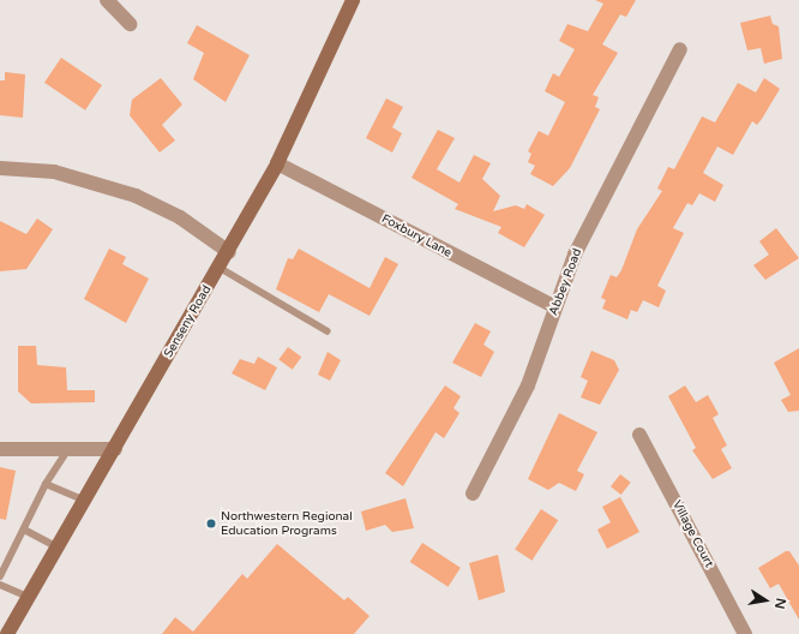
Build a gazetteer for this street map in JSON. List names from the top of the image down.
{
  "streets": {
    "main road": ["Senseny Road"],
    "street": ["Foxbury Lane", "Abbey Road", "Village Court"]
  },
  "crossings": [
    ["Foxbury Lane", "Abbey Road"],
    ["Foxbury Lane", "Senseny Road"]
  ],
  "places": ["Northwestern Regional Education Programs"],
  "north": "right"
}
